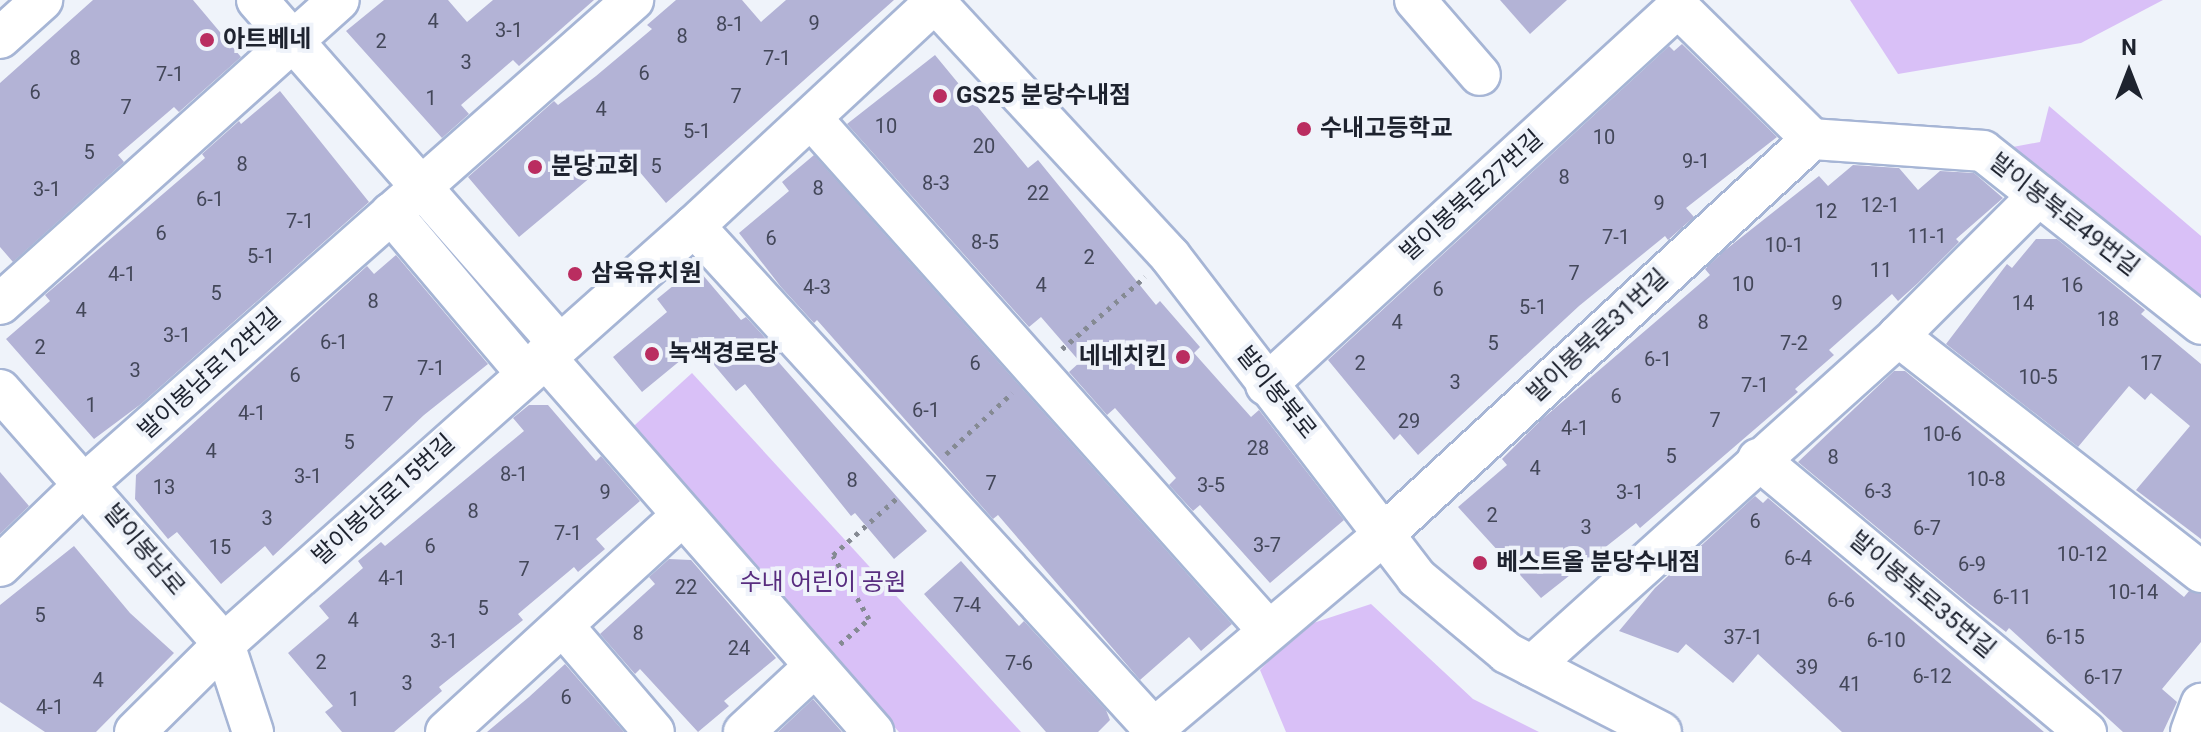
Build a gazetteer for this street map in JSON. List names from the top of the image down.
{
  "streets": {
    "street": [
      "발이봉북로27번길",
      "발이봉북로49번길",
      "발이봉북로31번길",
      "발이봉남로12번길",
      "발이봉북로",
      "발이봉남로15번길",
      "발이봉남로",
      "발이봉북로35번길"
    ]
  },
  "crossings": [
    ["발이봉북로27번길", "발이봉북로49번길"],
    ["발이봉북로27번길", "발이봉북로31번길"],
    ["발이봉북로27번길", "발이봉북로"],
    ["발이봉북로49번길", "발이봉북로31번길"],
    ["발이봉북로31번길", "발이봉북로"],
    ["발이봉남로12번길", "발이봉남로"],
    ["발이봉북로", "발이봉남로15번길"],
    ["발이봉남로15번길", "발이봉남로"]
  ],
  "parks": ["수내 어린이 공원"],
  "places": [
    "아트베네",
    "GS25 분당수내점",
    "수내고등학교",
    "분당교회",
    "삼육유치원",
    "녹색경로당",
    "네네치킨",
    "베스트올 분당수내점"
  ],
  "house_numbers": [
    "4",
    "9",
    "8-1",
    "3-1",
    "8",
    "2",
    "8",
    "7-1",
    "3",
    "6",
    "7-1",
    "6",
    "7",
    "1",
    "7",
    "4",
    "10",
    "5-1",
    "10",
    "20",
    "5",
    "9-1",
    "8",
    "5",
    "8",
    "8-3",
    "8",
    "3-1",
    "22",
    "6-1",
    "9",
    "12-1",
    "12",
    "7-1",
    "6",
    "11-1",
    "7-1",
    "6",
    "8-5",
    "10-1",
    "5-1",
    "2",
    "11",
    "7",
    "4-1",
    "10",
    "4",
    "16",
    "4-3",
    "6",
    "5",
    "8",
    "9",
    "14",
    "5-1",
    "4",
    "18",
    "4",
    "8",
    "3-1",
    "6-1",
    "5",
    "7-2",
    "2",
    "6-1",
    "6",
    "2",
    "17",
    "7-1",
    "3",
    "6",
    "10-5",
    "3",
    "7-1",
    "6",
    "7",
    "1",
    "6-1",
    "4-1",
    "7",
    "29",
    "4-1",
    "10-6",
    "5",
    "28",
    "4",
    "5",
    "8",
    "4",
    "8-1",
    "3-1",
    "10-8",
    "8",
    "7",
    "3-5",
    "13",
    "6-3",
    "9",
    "3-1",
    "8",
    "2",
    "3",
    "6",
    "3",
    "6-7",
    "7-1",
    "3-7",
    "6",
    "15",
    "10-12",
    "6-4",
    "6-9",
    "7",
    "4-1",
    "22",
    "10-14",
    "6-11",
    "6-6",
    "7-4",
    "5",
    "5",
    "4",
    "8",
    "37-1",
    "6-15",
    "6-10",
    "3-1",
    "24",
    "2",
    "7-6",
    "39",
    "6-12",
    "6-17",
    "4",
    "3",
    "41",
    "6",
    "1",
    "4-1"
  ],
  "north": "top"
}
